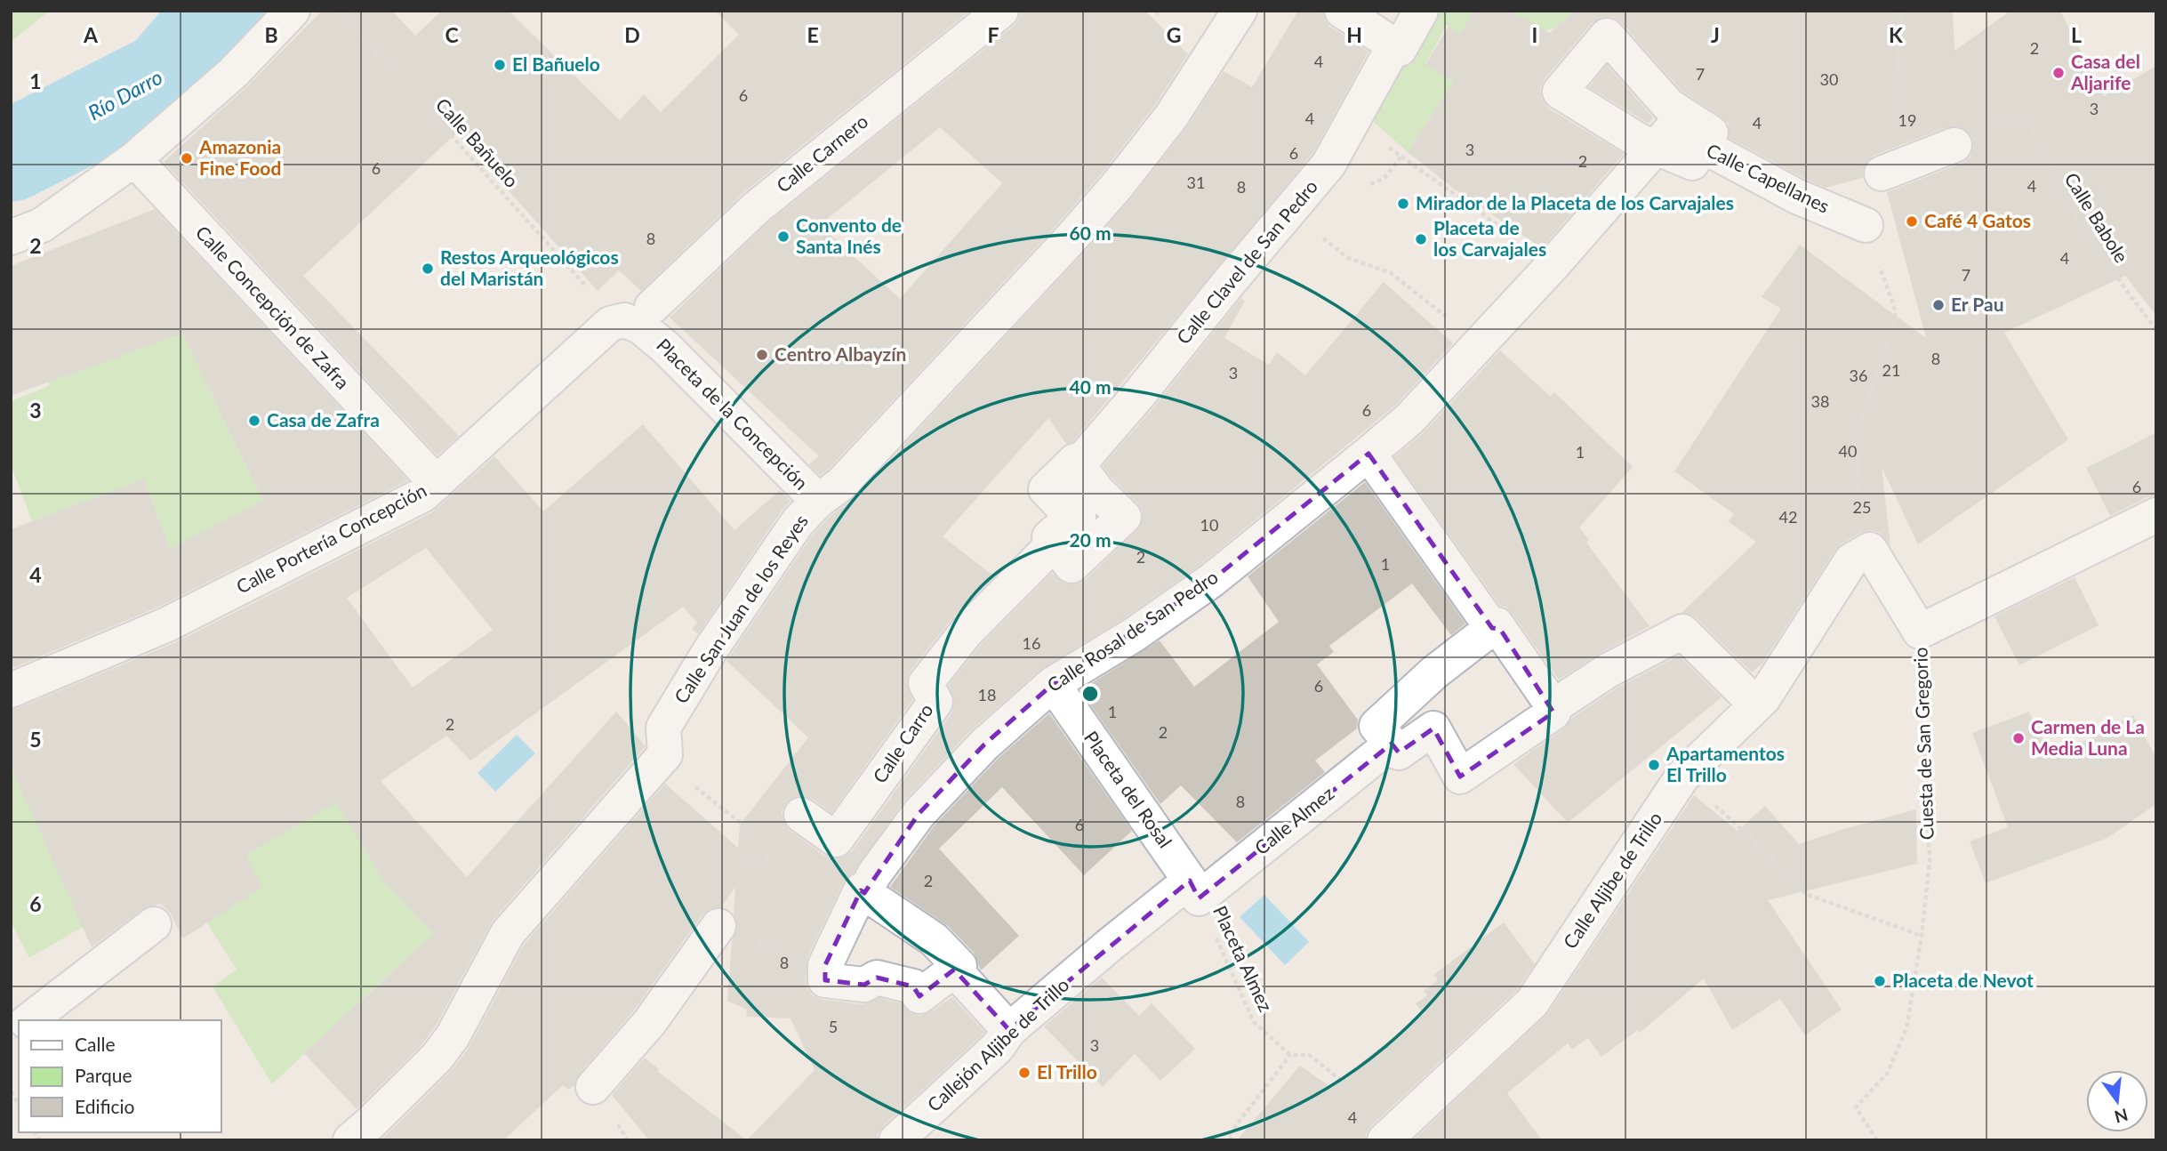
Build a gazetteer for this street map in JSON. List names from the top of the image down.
{
  "streets": {
    "street": [
      "Calle Carnero",
      "Calle Capellanes",
      "Calle Clavel de San Pedro",
      "Calle Concepción de Zafra",
      "Placeta de la Concepción",
      "Calle Portería Concepción",
      "Calle San Juan de los Reyes",
      "Calle Rosal de San Pedro",
      "Calle Carro",
      "Cuesta de San Gregorio",
      "Placeta del Rosal",
      "Calle Almez",
      "Calle Aljibe de Trillo",
      "Callejón Aljibe de Trillo"
    ],
    "path": ["Calle Bañuelo", "Calle Babole", "Placeta Almez"]
  },
  "crossings": [
    ["Calle Capellanes", "Calle Rosal de San Pedro"],
    ["Calle Concepción de Zafra", "Calle Portería Concepción"],
    ["Placeta de la Concepción", "Calle Portería Concepción"],
    ["Placeta de la Concepción", "Calle San Juan de los Reyes"],
    ["Calle Rosal de San Pedro", "Placeta del Rosal"],
    ["Cuesta de San Gregorio", "Calle Aljibe de Trillo"],
    ["Placeta del Rosal", "Calle Almez"],
    ["Placeta del Rosal", "Placeta Almez"],
    ["Placeta del Rosal", "Callejón Aljibe de Trillo"],
    ["Calle Almez", "Placeta Almez"],
    ["Calle Almez", "Callejón Aljibe de Trillo"],
    ["Calle Aljibe de Trillo", "Placeta Almez"],
    ["Placeta Almez", "Callejón Aljibe de Trillo"]
  ],
  "water": ["Río Darro"],
  "places": [
    "El Bañuelo",
    "Casa del Aljarife",
    "Amazonia Fine Food",
    "Mirador de la Placeta de los Carvajales",
    "Café 4 Gatos",
    "Convento de Santa Inés",
    "Placeta de los Carvajales",
    "Restos Arqueológicos del Maristán",
    "Er Pau",
    "Centro Albayzín",
    "Casa de Zafra",
    "Carmen de La Media Luna",
    "Apartamentos El Trillo",
    "Placeta de Nevot",
    "El Trillo"
  ],
  "house_numbers": [
    "2",
    "4",
    "7",
    "30",
    "6",
    "3",
    "4",
    "19",
    "4",
    "3",
    "6",
    "2",
    "6",
    "31",
    "4",
    "8",
    "8",
    "4",
    "7",
    "8",
    "21",
    "3",
    "36",
    "38",
    "6",
    "40",
    "1",
    "6",
    "25",
    "42",
    "10",
    "2",
    "1",
    "16",
    "6",
    "18",
    "1",
    "2",
    "2",
    "8",
    "6",
    "2",
    "8",
    "5",
    "3",
    "4"
  ],
  "legend": ["Calle", "Parque", "Edificio"],
  "north": "bottom",
  "grid": {
    "columns": [
      "A",
      "B",
      "C",
      "D",
      "E",
      "F",
      "G",
      "H",
      "I",
      "J",
      "K",
      "L"
    ],
    "rows": [
      "1",
      "2",
      "3",
      "4",
      "5",
      "6"
    ]
  },
  "rings": ["60 m", "40 m", "20 m"]
}
